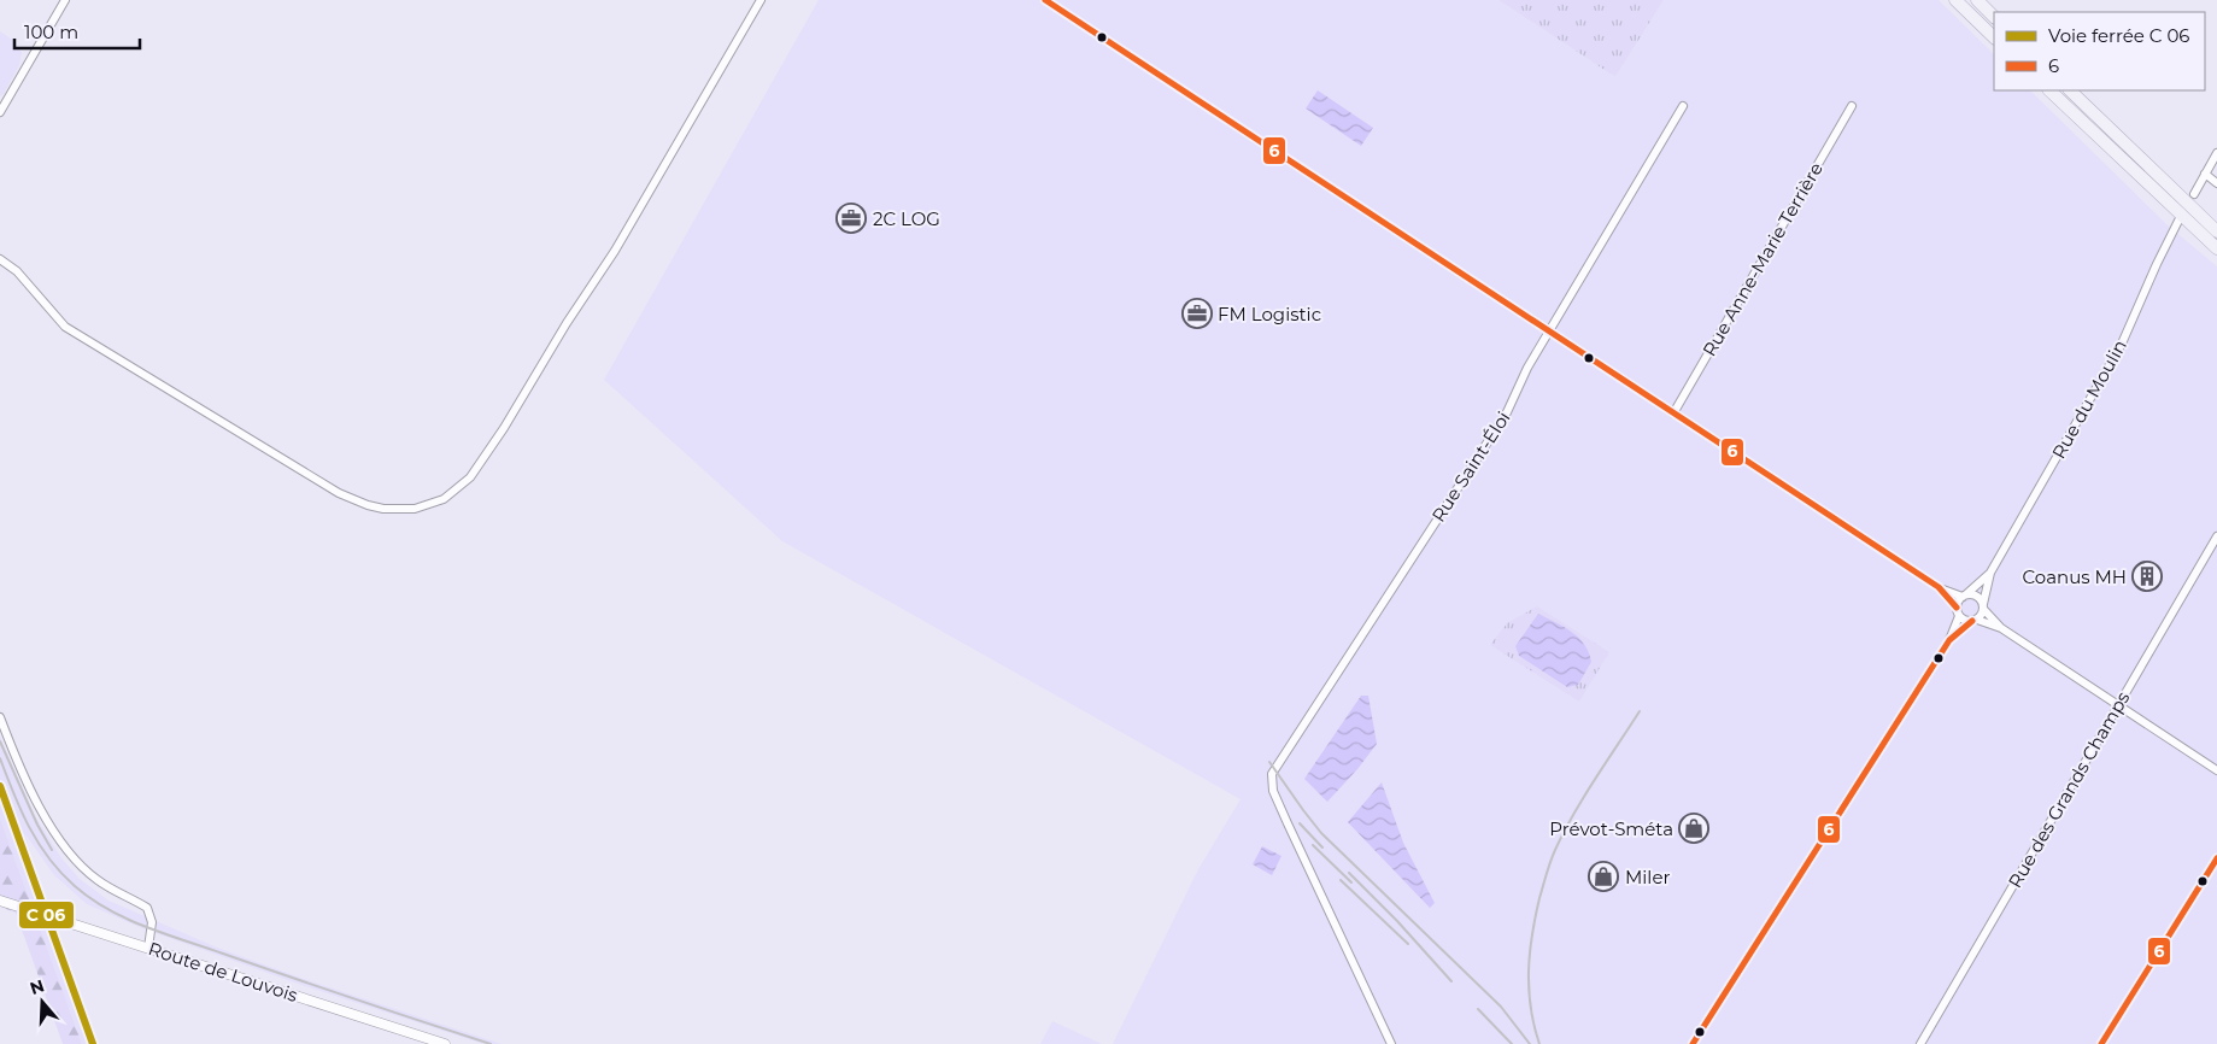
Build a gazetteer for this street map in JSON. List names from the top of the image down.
{
  "streets": {
    "street": [
      "Rue Anne-Marie Terrière",
      "Rue du Moulin",
      "Rue Saint-Éloi",
      "Rue des Grands Champs",
      "Route de Louvois"
    ]
  },
  "places": {
    "office": ["2C LOG", "FM Logistic"],
    "building": ["Coanus MH"],
    "shop": ["Prévot-Sméta", "Miler"]
  },
  "lines": ["transit line 6"],
  "legend": ["Voie ferrée C 06", "6"],
  "scale_bar": "100 m",
  "north": "top"
}
